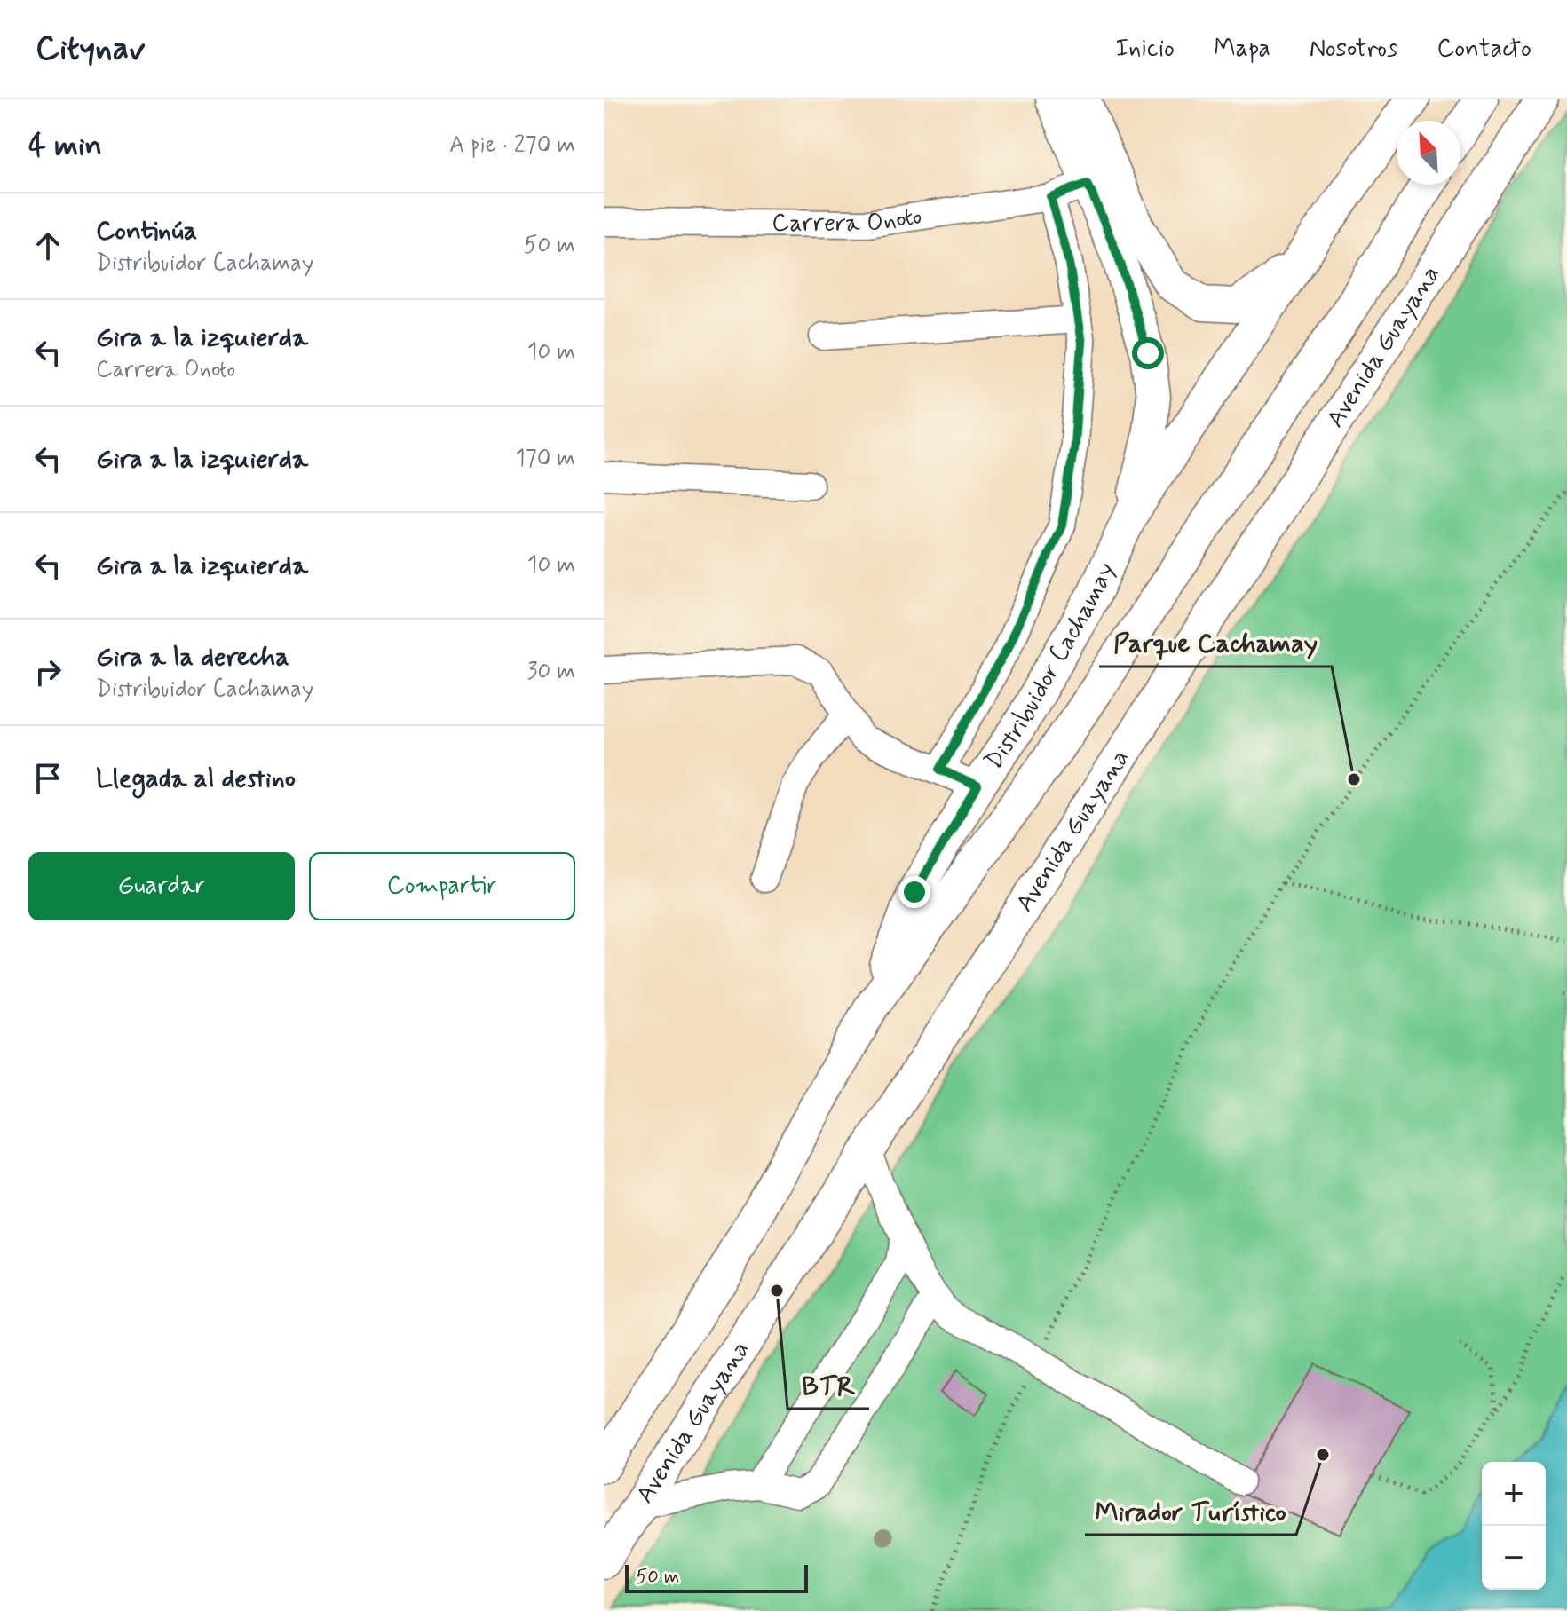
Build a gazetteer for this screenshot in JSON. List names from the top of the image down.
{
  "streets": {
    "main road": ["Avenida Guayana", "Distribuidor Cachamay"],
    "street": ["Carrera Onoto"]
  },
  "crossings": [
    ["Carrera Onoto", "Distribuidor Cachamay"],
    ["Avenida Guayana", "Distribuidor Cachamay"]
  ],
  "places": ["Parque Cachamay", "BTR", "Mirador Turístico"],
  "scale_bar": "50 m",
  "north": "top left",
  "page": {
    "header": "Citynav",
    "nav": [
      "Inicio",
      "Mapa",
      "Nosotros",
      "Contacto"
    ],
    "heading": ["4 min", "A pie · 270 m"],
    "list": [
      ["Continúa", "Distribuidor Cachamay", "50 m"],
      ["Gira a la izquierda", "Carrera Onoto", "10 m"],
      ["Gira a la izquierda", "170 m"],
      ["Gira a la izquierda", "10 m"],
      ["Gira a la derecha", "Distribuidor Cachamay", "30 m"],
      "Llegada al destino"
    ],
    "buttons": ["Guardar", "Compartir"],
    "map_buttons": ["+", "−"],
    "scale": "50 m"
  }
}
